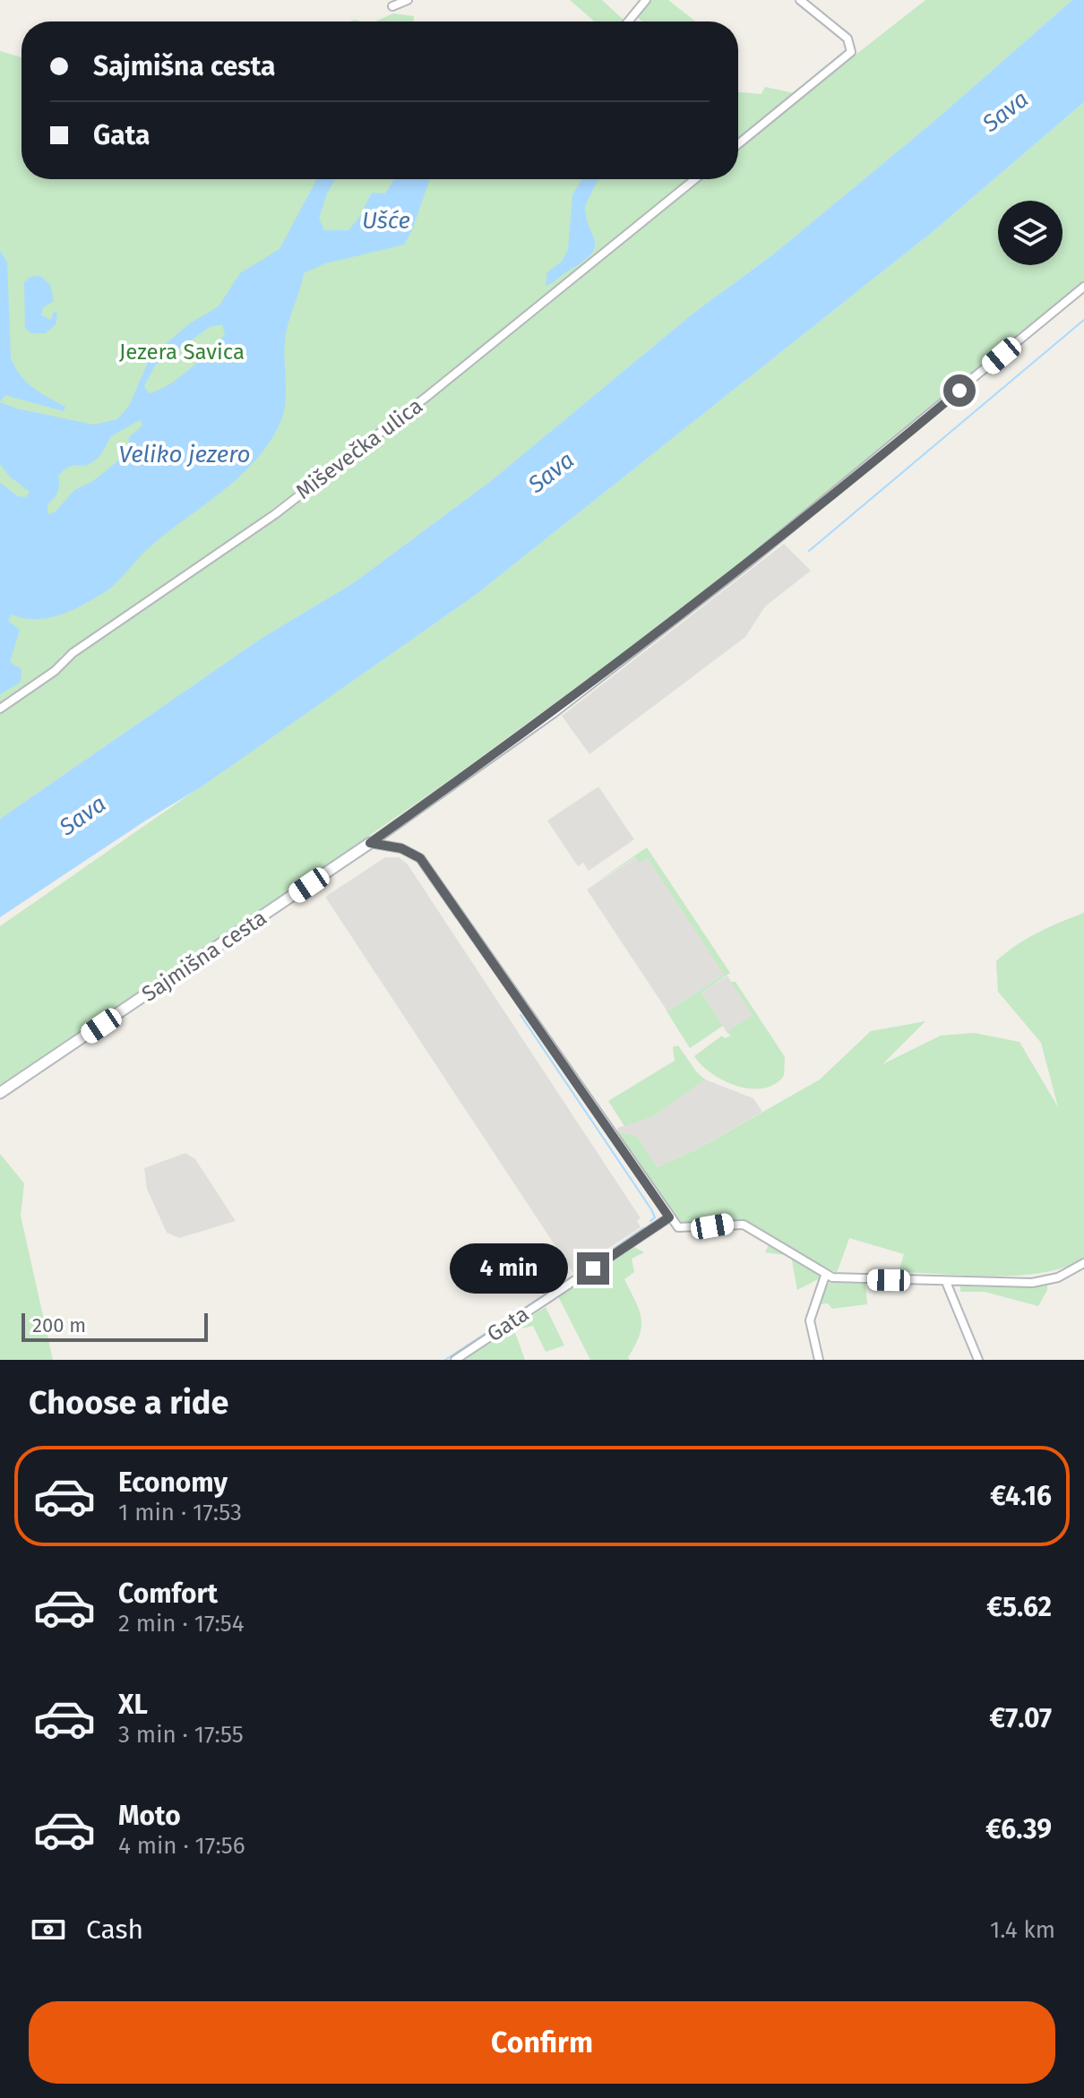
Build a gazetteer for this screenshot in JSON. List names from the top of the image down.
{
  "streets": {
    "street": ["Miševečka ulica", "Sajmišna cesta", "Gata"]
  },
  "water": ["Sava", "Ušće", "Veliko jezero"],
  "parks": ["Jezera Savica"],
  "scale_bar": "200 m",
  "page": {
    "banner": ["Sajmišna cesta", "Gata"],
    "bubble": "4 min",
    "scale": "200 m",
    "heading": "Choose a ride",
    "list": [
      {
        "name": "Economy",
        "note": "1 min · 17:53",
        "value": "€4.16"
      },
      {
        "name": "Comfort",
        "note": "2 min · 17:54",
        "value": "€5.62"
      },
      {
        "name": "XL",
        "note": "3 min · 17:55",
        "value": "€7.07"
      },
      {
        "name": "Moto",
        "note": "4 min · 17:56",
        "value": "€6.39"
      }
    ],
    "pay": ["Cash", "1.4 km"],
    "buttons": "Confirm"
  }
}
